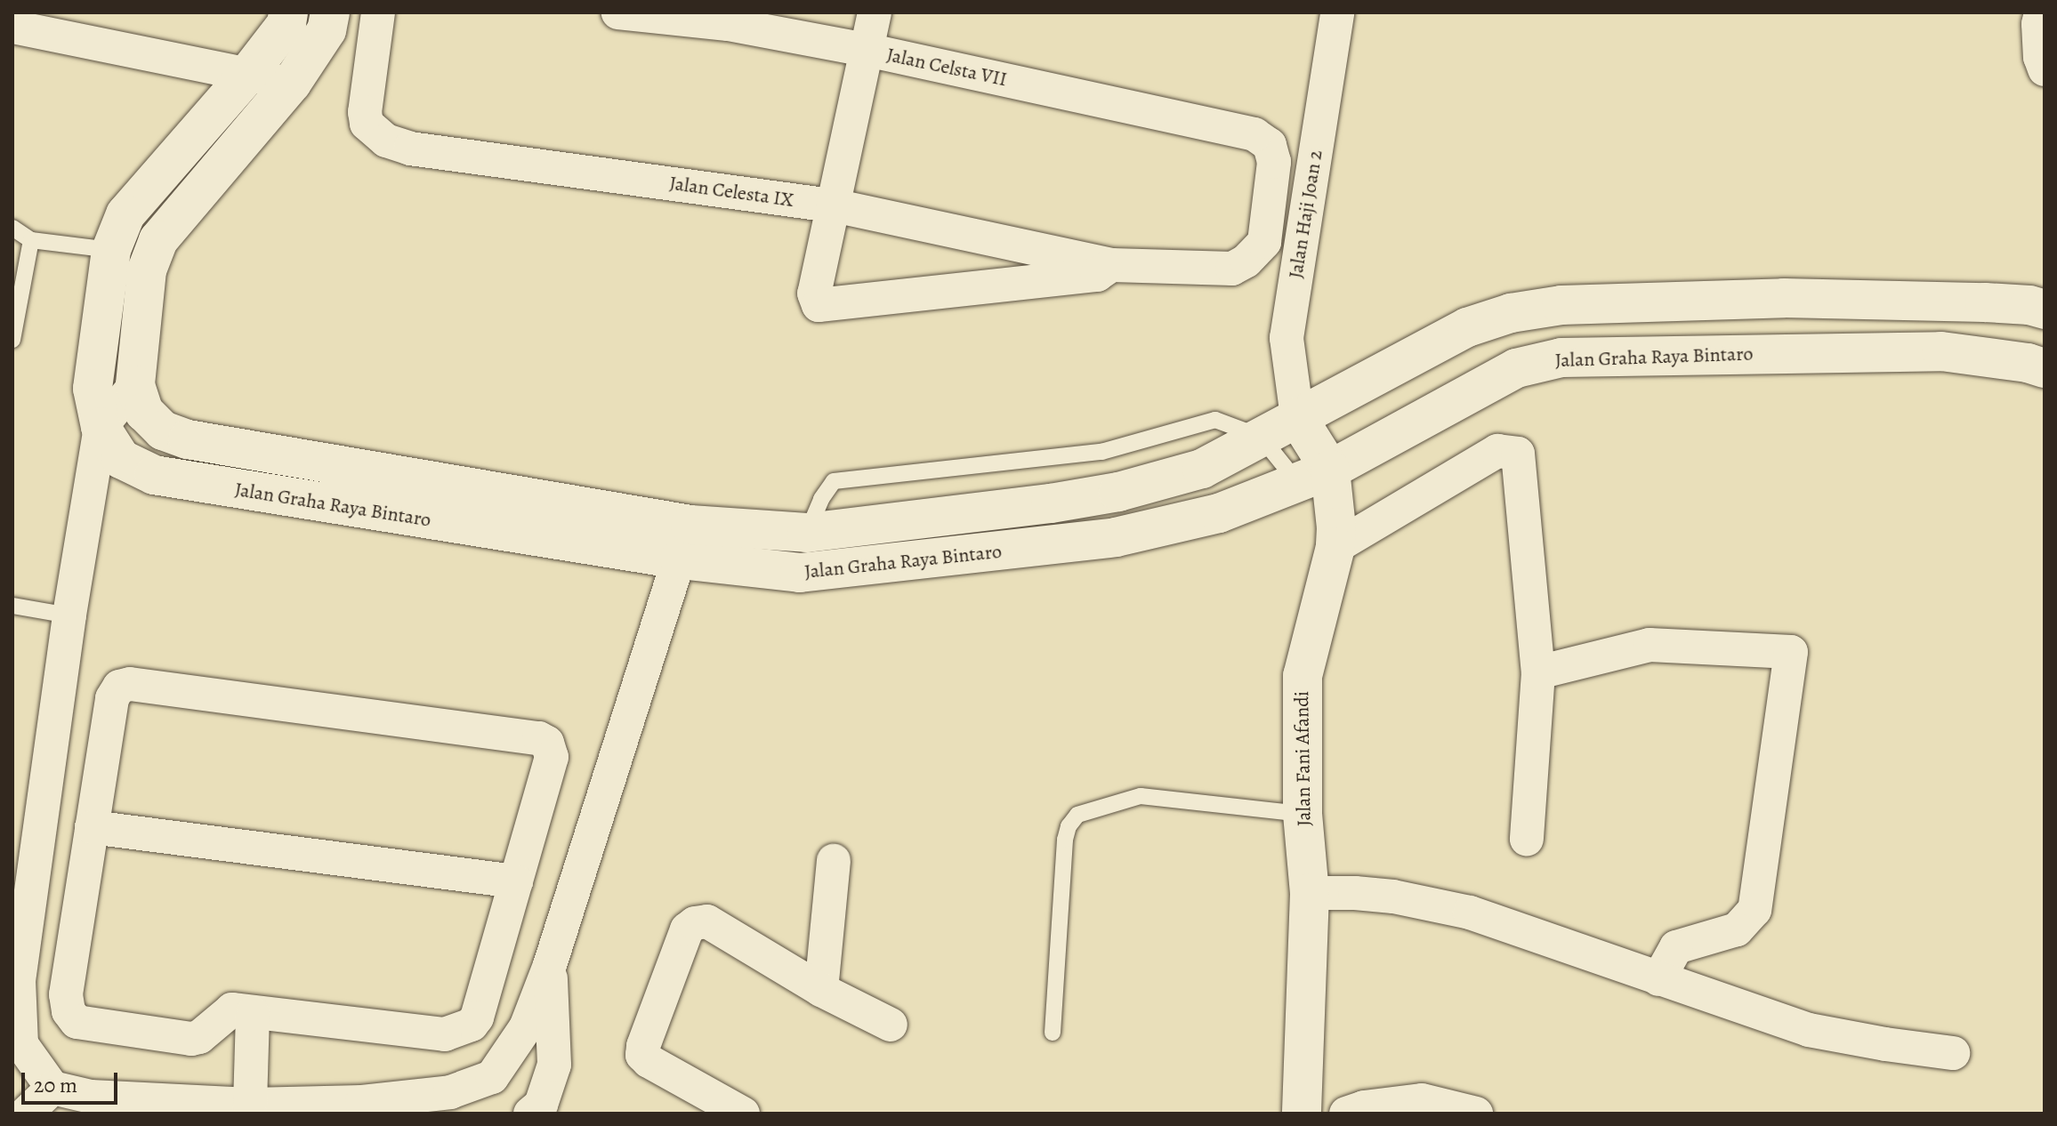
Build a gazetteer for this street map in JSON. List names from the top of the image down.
{
  "streets": {
    "main road": ["Jalan Graha Raya Bintaro", "Jalan Fani Afandi"],
    "street": ["Jalan Celsta VII", "Jalan Celesta IX", "Jalan Haji Joan 2"]
  },
  "crossings": [
    ["Jalan Celsta VII", "Jalan Celesta IX"],
    ["Jalan Haji Joan 2", "Jalan Graha Raya Bintaro"],
    ["Jalan Haji Joan 2", "Jalan Fani Afandi"],
    ["Jalan Graha Raya Bintaro", "Jalan Fani Afandi"]
  ],
  "scale_bar": "20 m"
}
